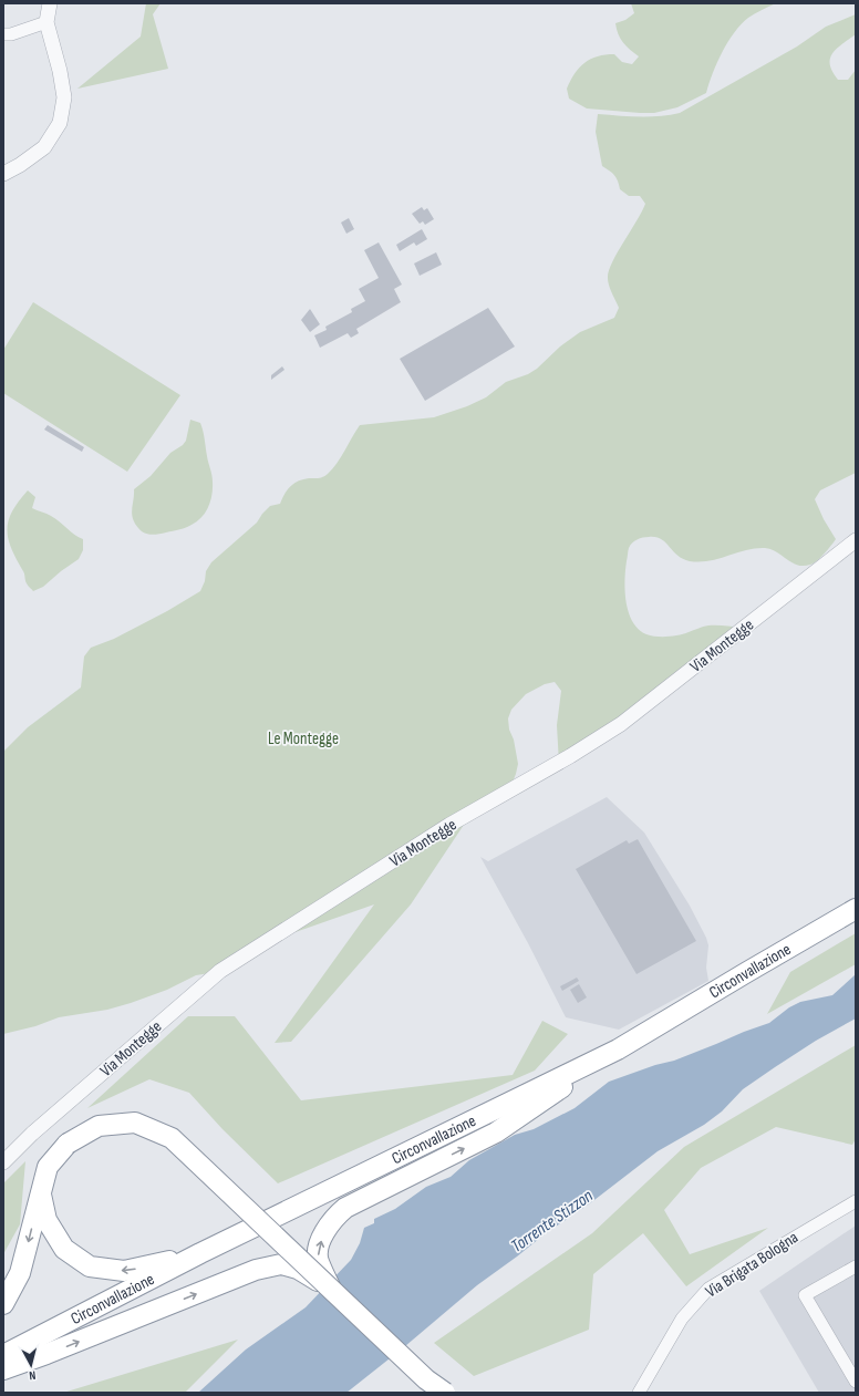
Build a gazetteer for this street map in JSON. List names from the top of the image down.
{
  "streets": {
    "highway": ["Circonvallazione"],
    "street": ["Via Montegge", "Via Brigata Bologna"]
  },
  "water": ["Torrente Stizzon"],
  "parks": ["Le Montegge"],
  "north": "bottom"
}
